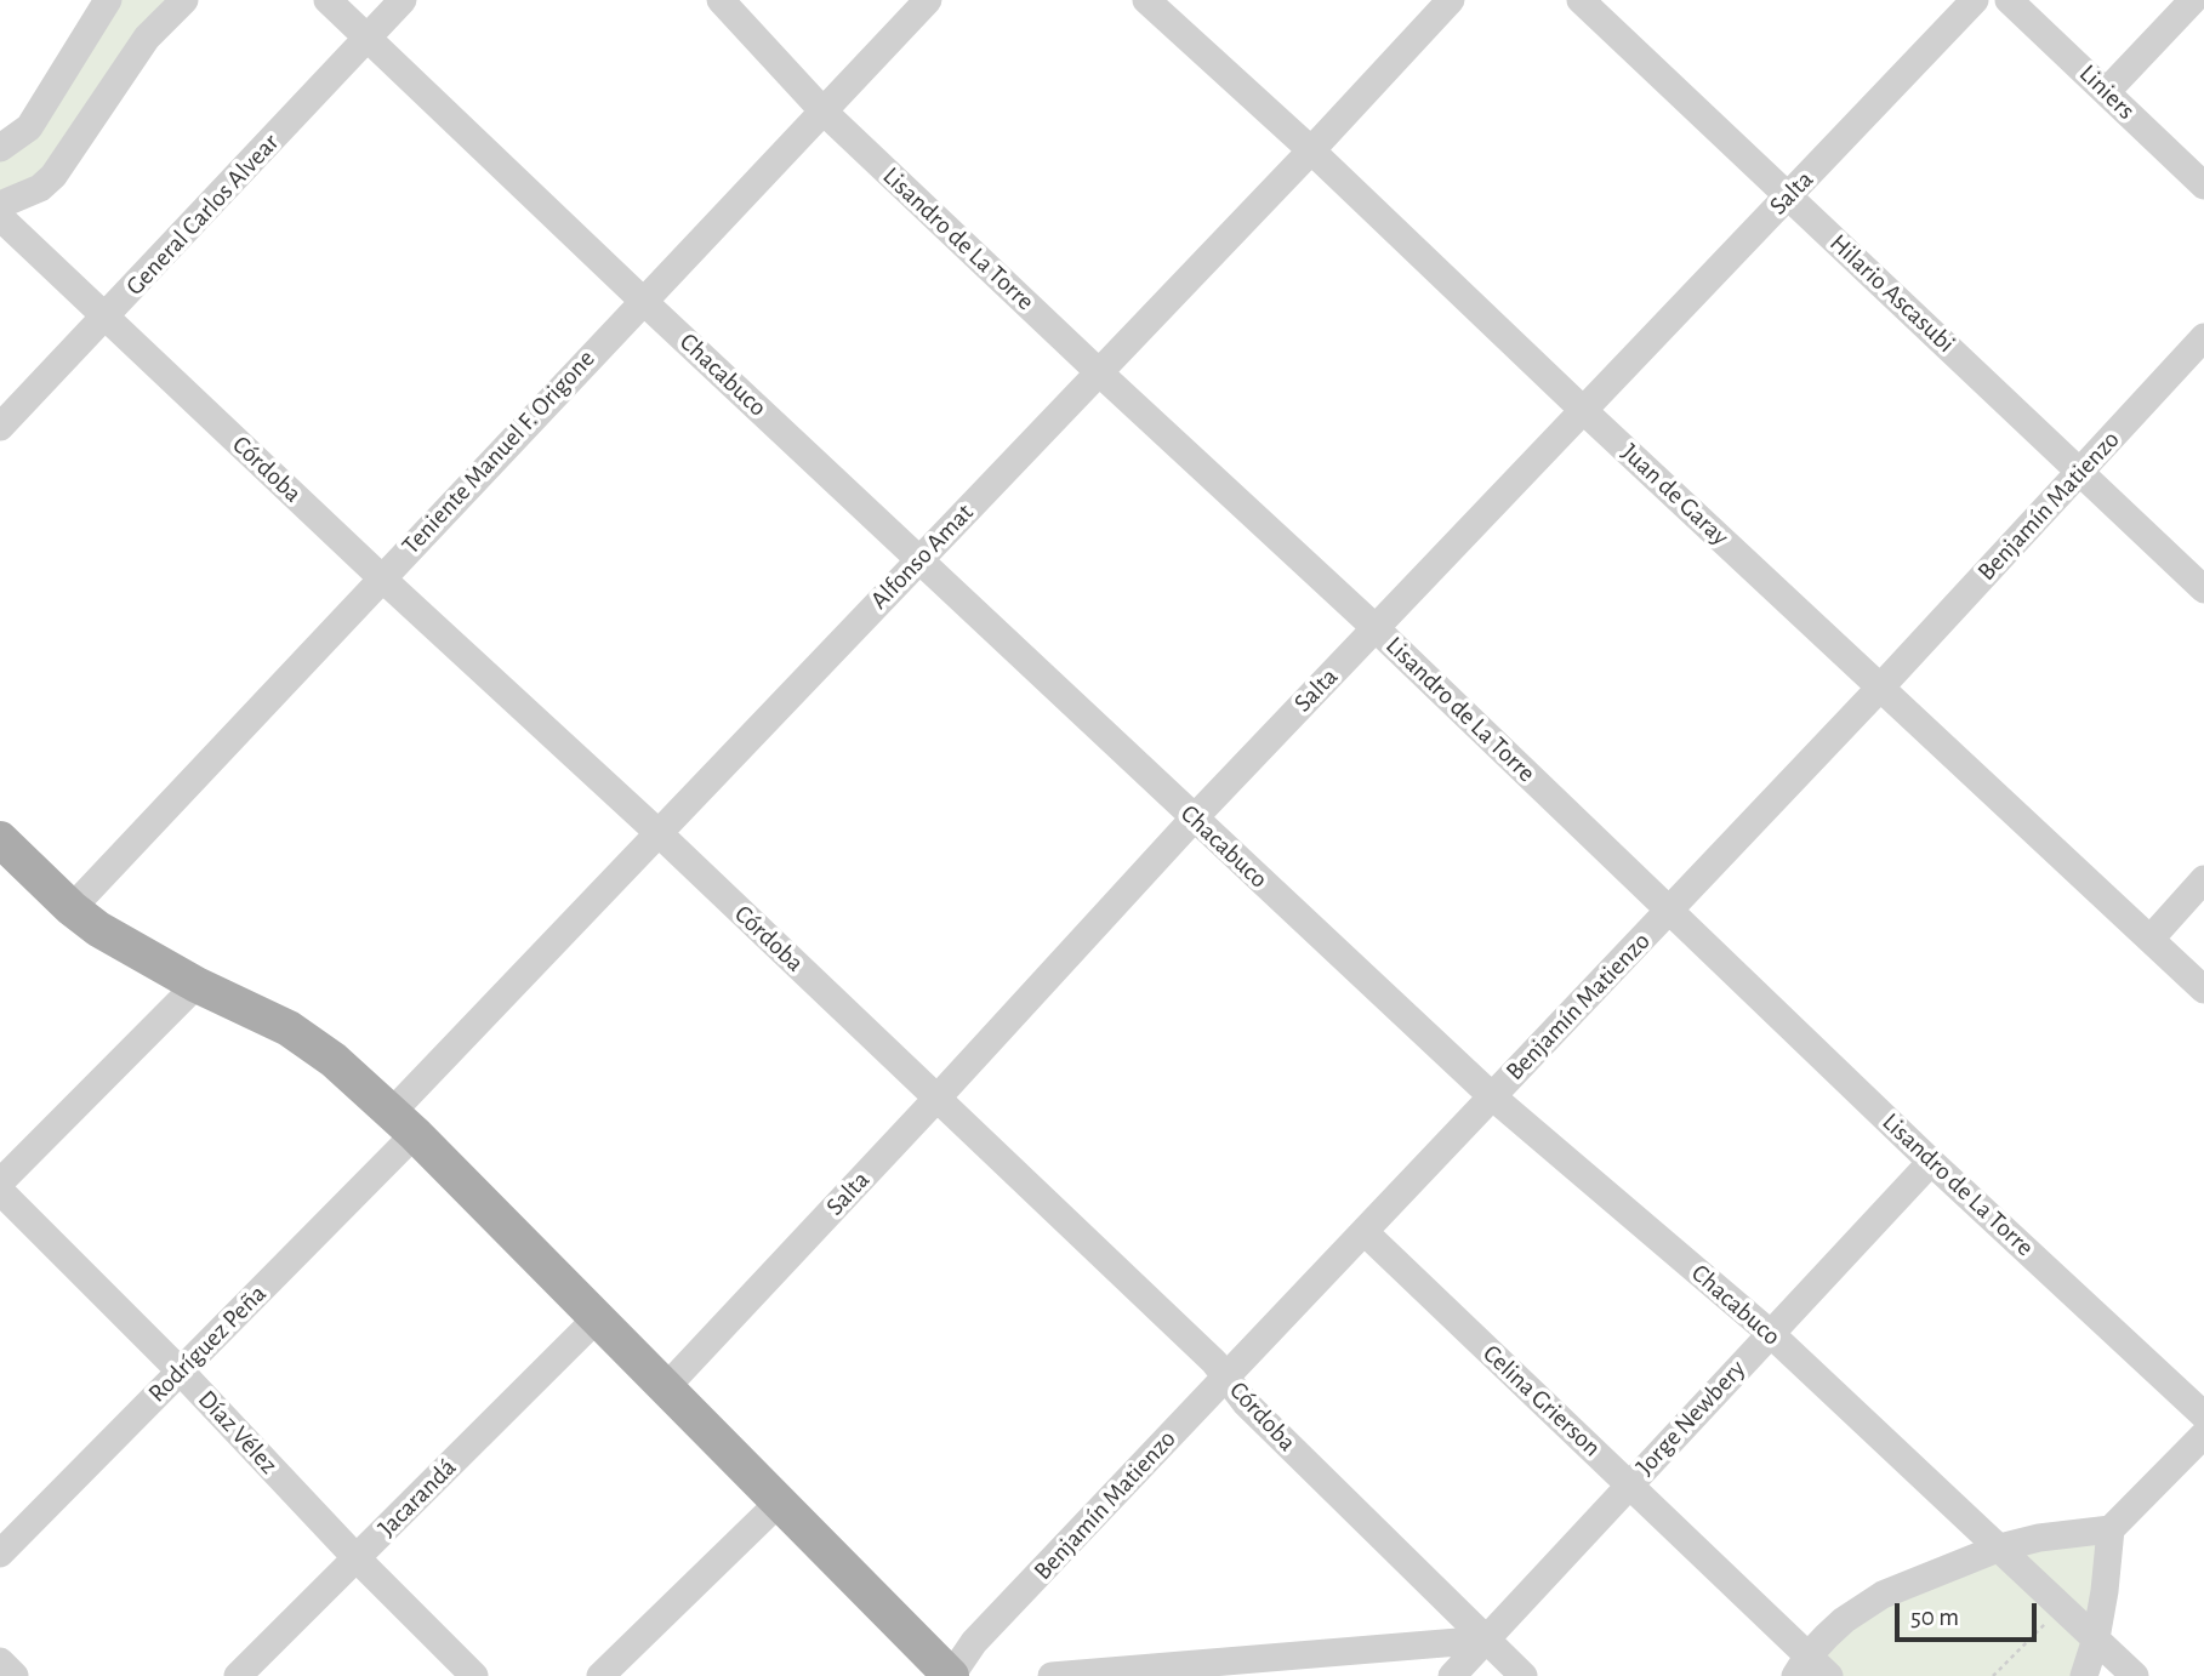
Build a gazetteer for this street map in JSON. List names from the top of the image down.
{
  "streets": {
    "street": [
      "Liniers",
      "Salta",
      "General Carlos Alvear",
      "Lisandro de La Torre",
      "Hilario Ascasubi",
      "Chacabuco",
      "Teniente Manuel F. Origone",
      "Córdoba",
      "Juan de Garay",
      "Benjamín Matienzo",
      "Alfonso Amat",
      "Rodríguez Peña",
      "Celina Grierson",
      "Jorge Newbery",
      "Díaz Vélez",
      "Jacarandá"
    ]
  },
  "crossings": [
    ["Salta", "Lisandro de La Torre"],
    ["Salta", "Hilario Ascasubi"],
    ["Salta", "Chacabuco"],
    ["Salta", "Córdoba"],
    ["Salta", "Juan de Garay"],
    ["General Carlos Alvear", "Chacabuco"],
    ["General Carlos Alvear", "Córdoba"],
    ["Lisandro de La Torre", "Teniente Manuel F. Origone"],
    ["Lisandro de La Torre", "Benjamín Matienzo"],
    ["Lisandro de La Torre", "Alfonso Amat"],
    ["Lisandro de La Torre", "Jorge Newbery"],
    ["Hilario Ascasubi", "Benjamín Matienzo"],
    ["Chacabuco", "Teniente Manuel F. Origone"],
    ["Chacabuco", "Benjamín Matienzo"],
    ["Chacabuco", "Alfonso Amat"],
    ["Chacabuco", "Jorge Newbery"],
    ["Teniente Manuel F. Origone", "Córdoba"],
    ["Córdoba", "Benjamín Matienzo"],
    ["Córdoba", "Alfonso Amat"],
    ["Córdoba", "Jorge Newbery"],
    ["Juan de Garay", "Benjamín Matienzo"],
    ["Juan de Garay", "Alfonso Amat"],
    ["Benjamín Matienzo", "Celina Grierson"],
    ["Alfonso Amat", "Rodríguez Peña"],
    ["Rodríguez Peña", "Díaz Vélez"],
    ["Celina Grierson", "Jorge Newbery"],
    ["Díaz Vélez", "Jacarandá"]
  ],
  "scale_bar": "50 m"
}
